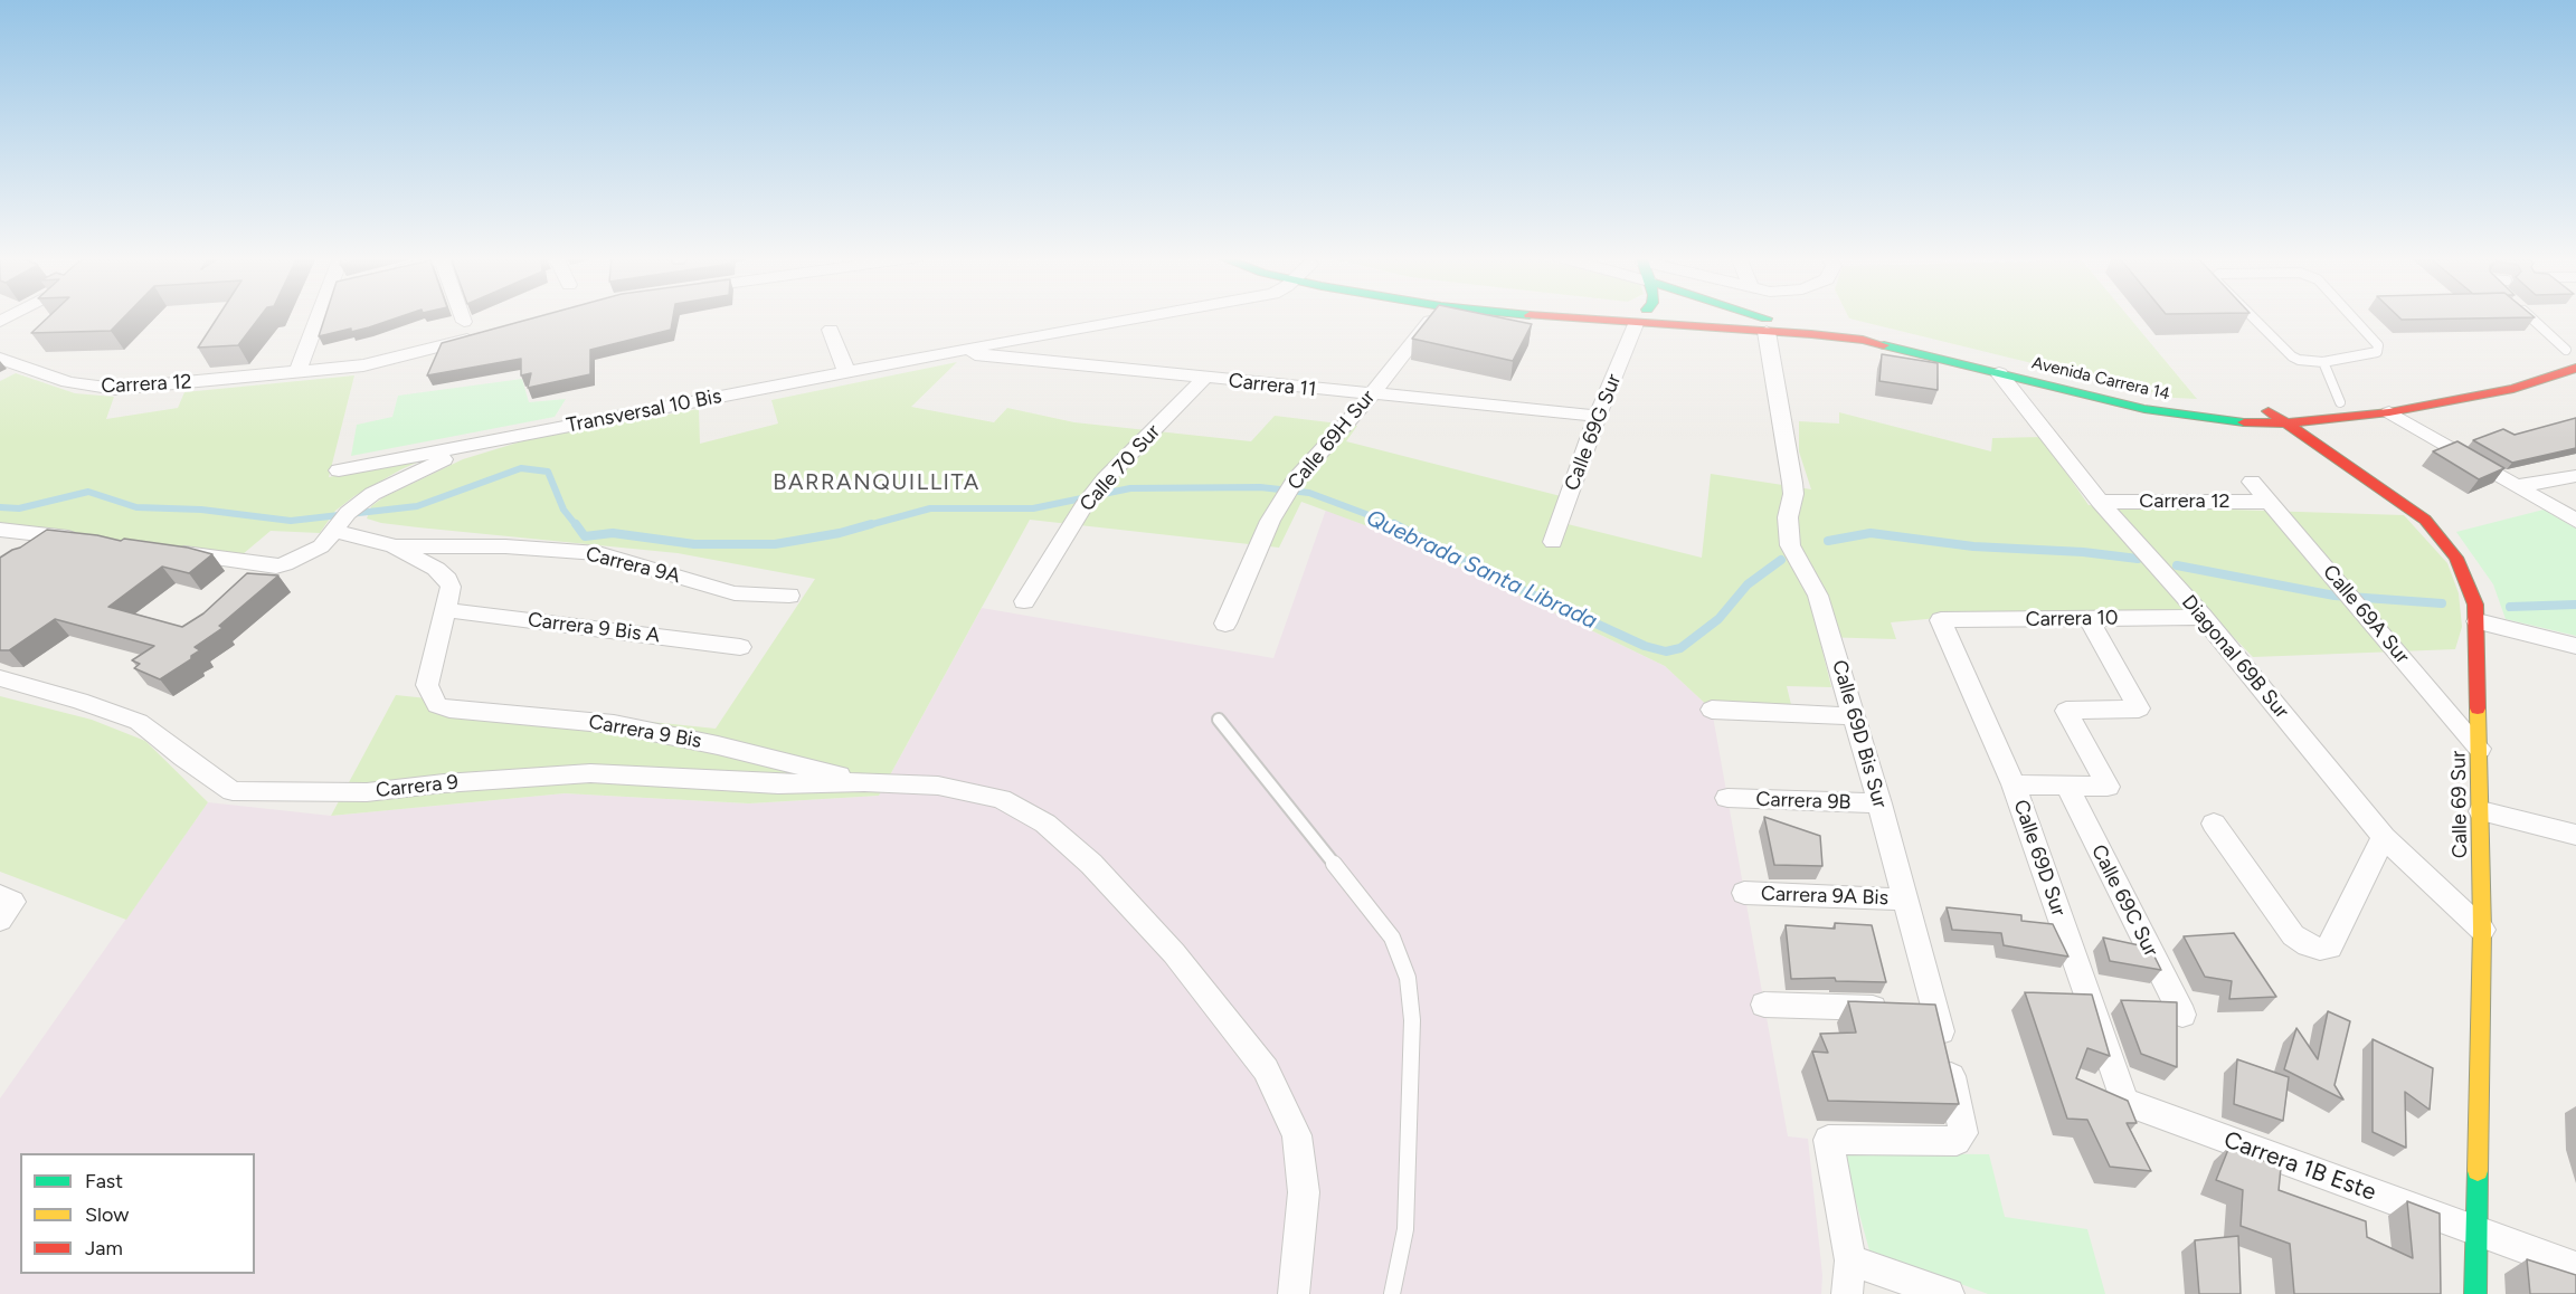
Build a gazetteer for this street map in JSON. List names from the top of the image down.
{
  "streets": {
    "main road": ["Avenida Carrera 14", "Calle 69 Sur"],
    "street": [
      "Carrera 12",
      "Carrera 11",
      "Transversal 10 Bis",
      "Calle 69G Sur",
      "Calle 69H Sur",
      "Calle 70 Sur",
      "Carrera 9A",
      "Calle 69A Sur",
      "Carrera 10",
      "Carrera 9 Bis A",
      "Diagonal 69B Sur",
      "Carrera 9 Bis",
      "Calle 69D Bis Sur",
      "Carrera 9",
      "Carrera 9B",
      "Calle 69D Sur",
      "Carrera 9A Bis",
      "Calle 69C Sur",
      "Carrera 1B Este"
    ]
  },
  "crossings": [
    ["Avenida Carrera 14", "Diagonal 69B Sur"],
    ["Avenida Carrera 14", "Calle 69D Bis Sur"],
    ["Avenida Carrera 14", "Calle 69 Sur"],
    ["Carrera 12", "Calle 69A Sur"],
    ["Carrera 12", "Diagonal 69B Sur"],
    ["Carrera 11", "Transversal 10 Bis"],
    ["Carrera 11", "Calle 69G Sur"],
    ["Carrera 11", "Calle 69H Sur"],
    ["Carrera 11", "Calle 70 Sur"],
    ["Calle 69A Sur", "Calle 69 Sur"],
    ["Carrera 10", "Diagonal 69B Sur"],
    ["Carrera 10", "Calle 69D Sur"],
    ["Carrera 9 Bis A", "Carrera 9 Bis"],
    ["Diagonal 69B Sur", "Calle 69 Sur"],
    ["Carrera 9 Bis", "Carrera 9"],
    ["Calle 69D Bis Sur", "Carrera 9B"],
    ["Calle 69D Bis Sur", "Carrera 9A Bis"],
    ["Calle 69 Sur", "Carrera 1B Este"],
    ["Calle 69D Sur", "Carrera 1B Este"]
  ],
  "districts": ["BARRANQUILLITA"],
  "water": ["Quebrada Santa Librada"],
  "legend": ["Fast", "Slow", "Jam"]
}
